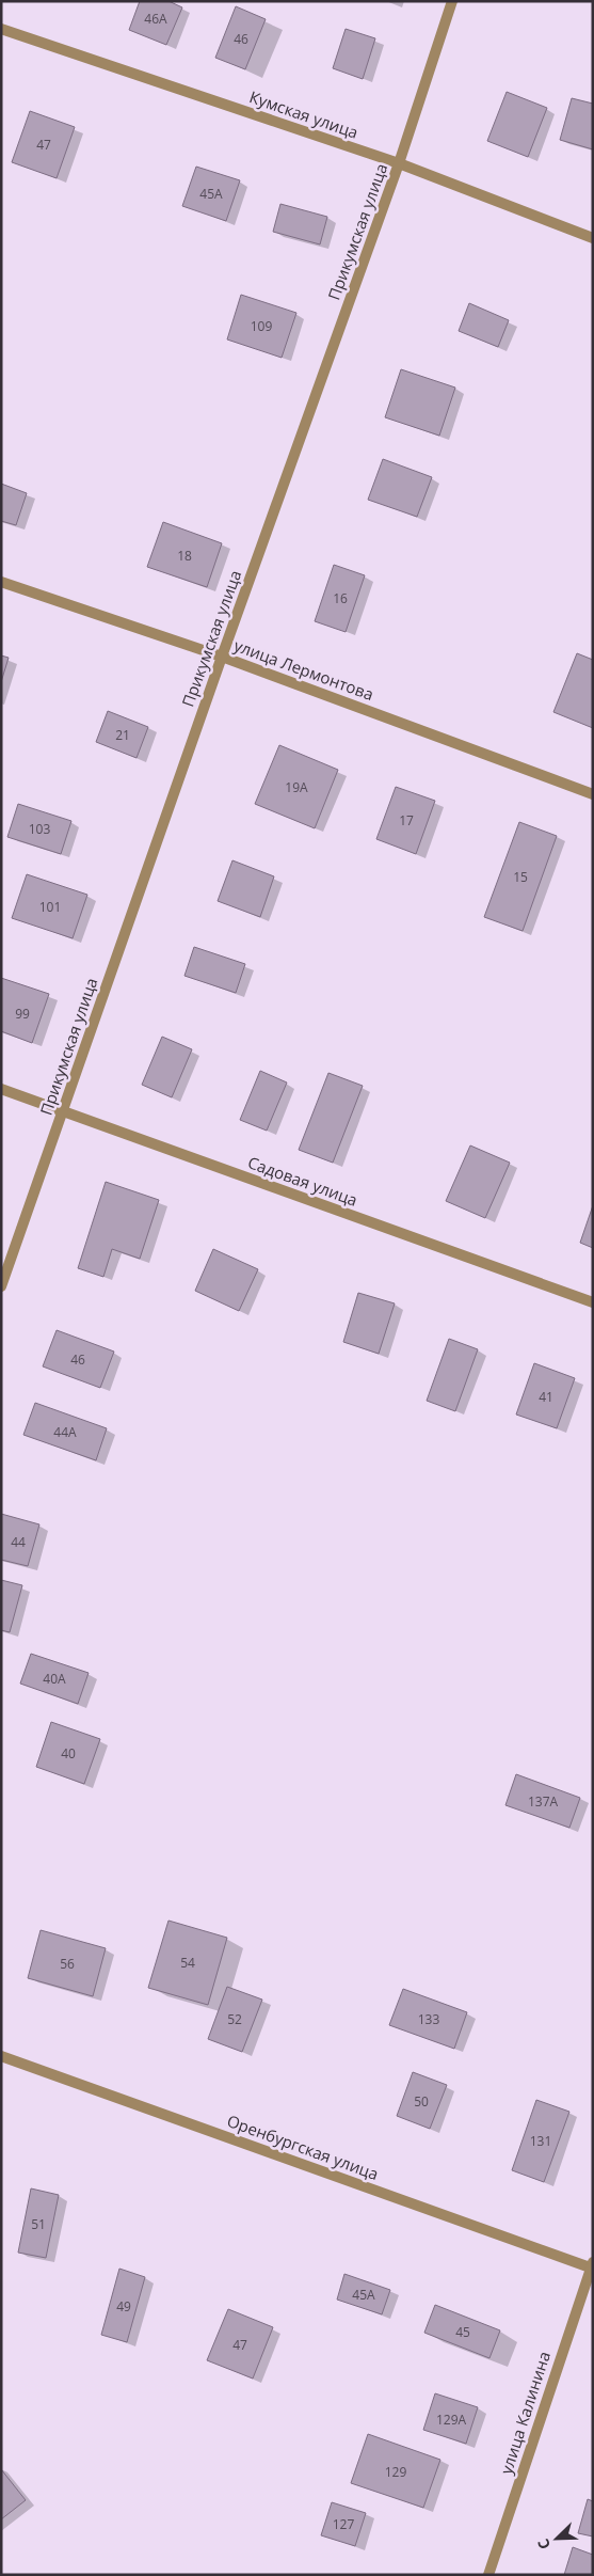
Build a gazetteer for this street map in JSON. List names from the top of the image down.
{
  "streets": {
    "street": [
      "Кумская улица",
      "Прикумская улица",
      "улица Лермонтова",
      "Садовая улица",
      "Оренбургская улица",
      "улица Калинина"
    ]
  },
  "crossings": [
    ["Кумская улица", "Прикумская улица"],
    ["Прикумская улица", "улица Лермонтова"],
    ["Прикумская улица", "Садовая улица"],
    ["Оренбургская улица", "улица Калинина"]
  ],
  "house_numbers": [
    "46А",
    "46",
    "47",
    "45А",
    "109",
    "18",
    "16",
    "21",
    "19А",
    "17",
    "103",
    "15",
    "101",
    "99",
    "46",
    "41",
    "44А",
    "44",
    "40А",
    "40",
    "137А",
    "54",
    "56",
    "52",
    "133",
    "50",
    "131",
    "51",
    "45А",
    "49",
    "45",
    "47",
    "129А",
    "129",
    "127"
  ],
  "north": "bottom left"
}
